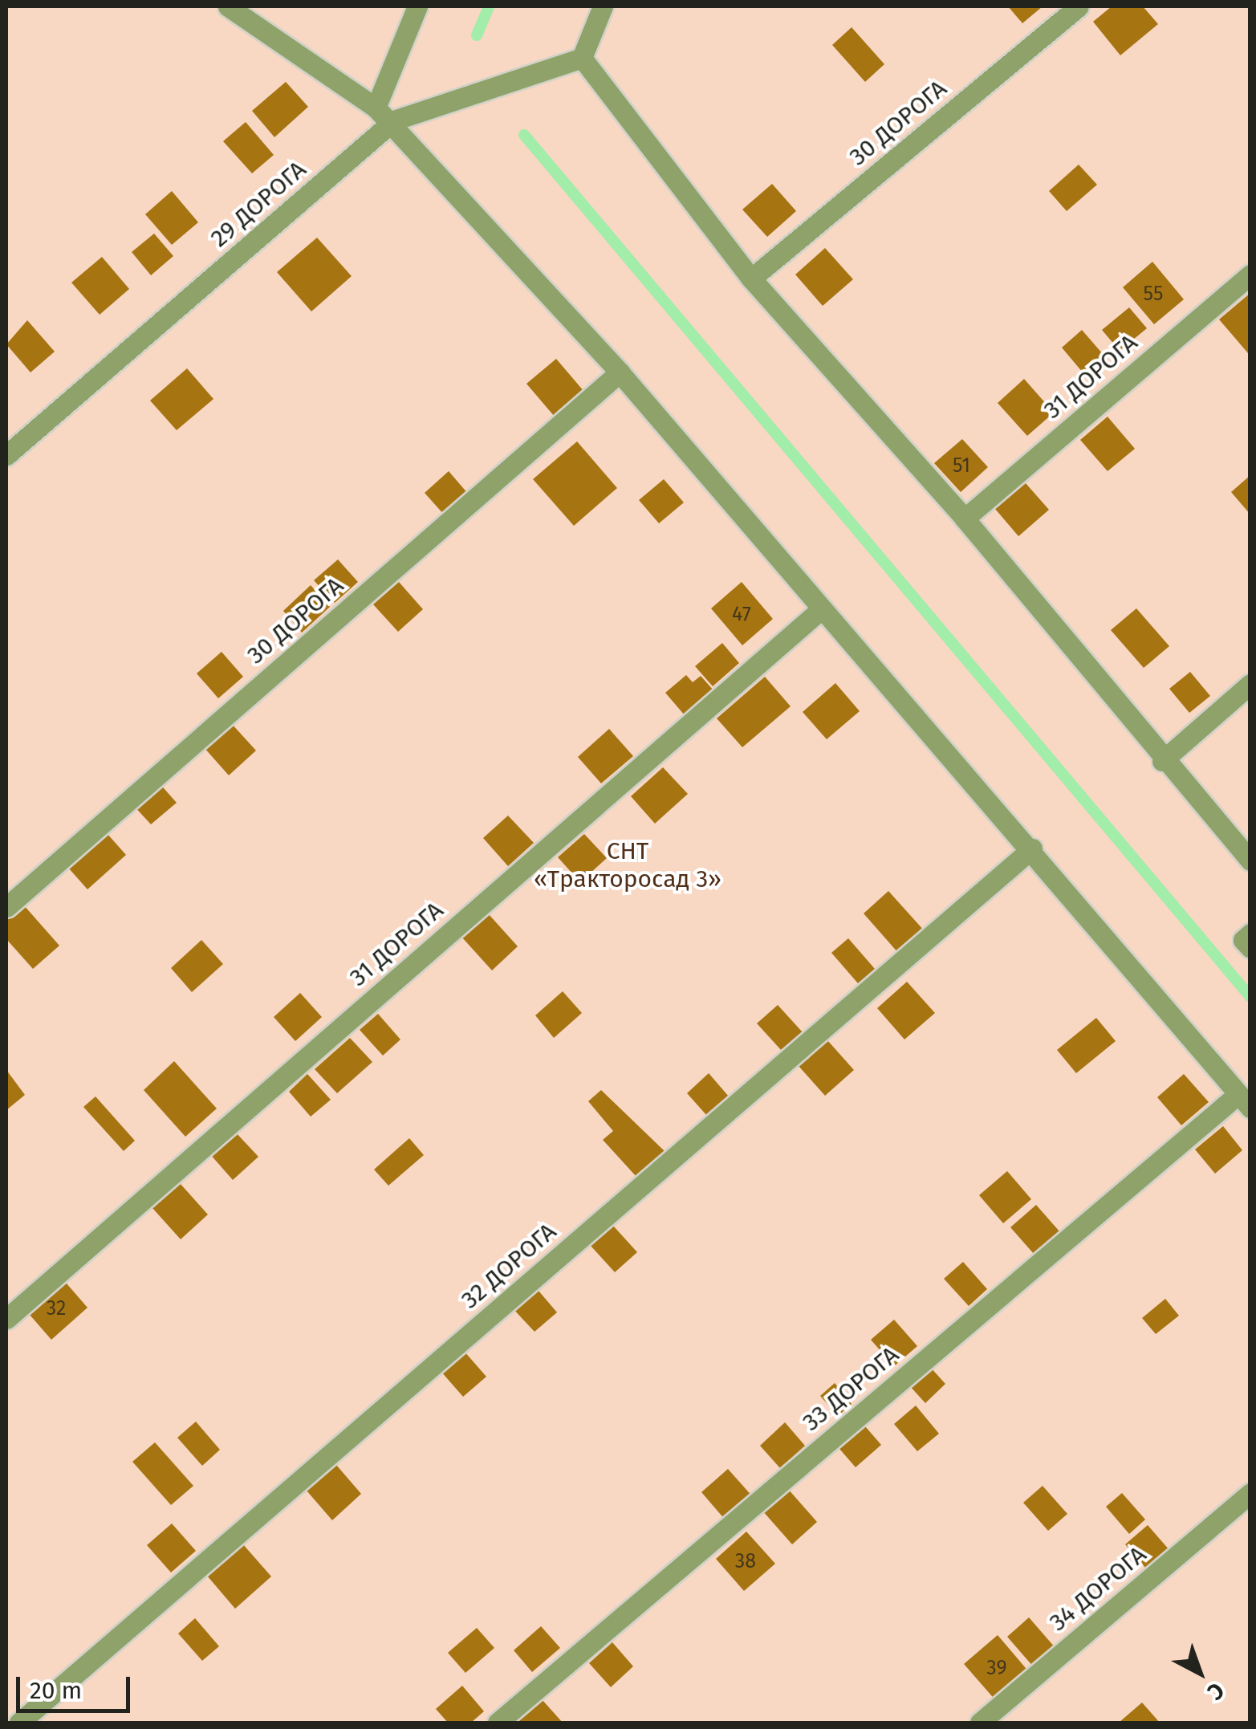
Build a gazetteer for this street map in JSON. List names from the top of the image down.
{
  "streets": {
    "street": [
      "30 ДОРОГА",
      "29 ДОРОГА",
      "31 ДОРОГА",
      "32 ДОРОГА",
      "33 ДОРОГА",
      "34 ДОРОГА"
    ]
  },
  "parks": ["СНТ «Тракторосад 3»"],
  "house_numbers": [
    "55",
    "51",
    "47",
    "32",
    "38",
    "39"
  ],
  "scale_bar": "20 m",
  "north": "bottom right"
}
